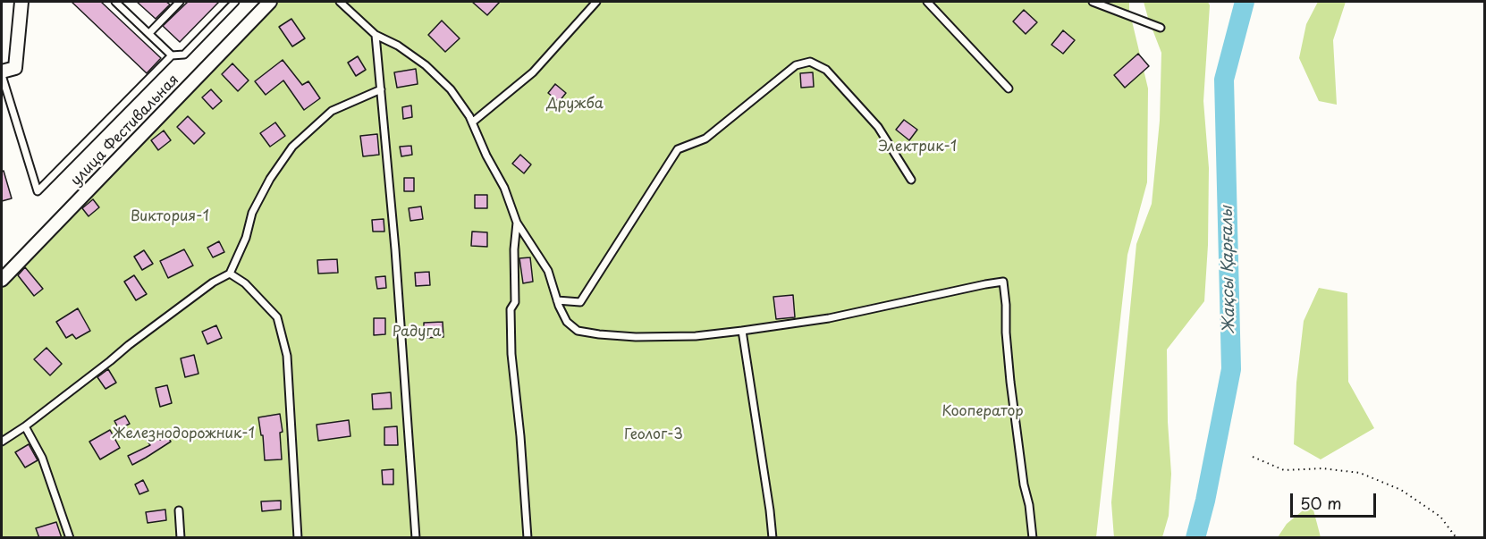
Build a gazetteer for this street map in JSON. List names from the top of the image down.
{
  "streets": {
    "street": ["улица Фестивальная"]
  },
  "water": ["Жақсы Қарғалы"],
  "parks": [
    "Дружба",
    "Электрик-1",
    "Виктория-1",
    "Радуга",
    "Кооператор",
    "Железнодорожник-1",
    "Геолог-3"
  ],
  "scale_bar": "50 m"
}
